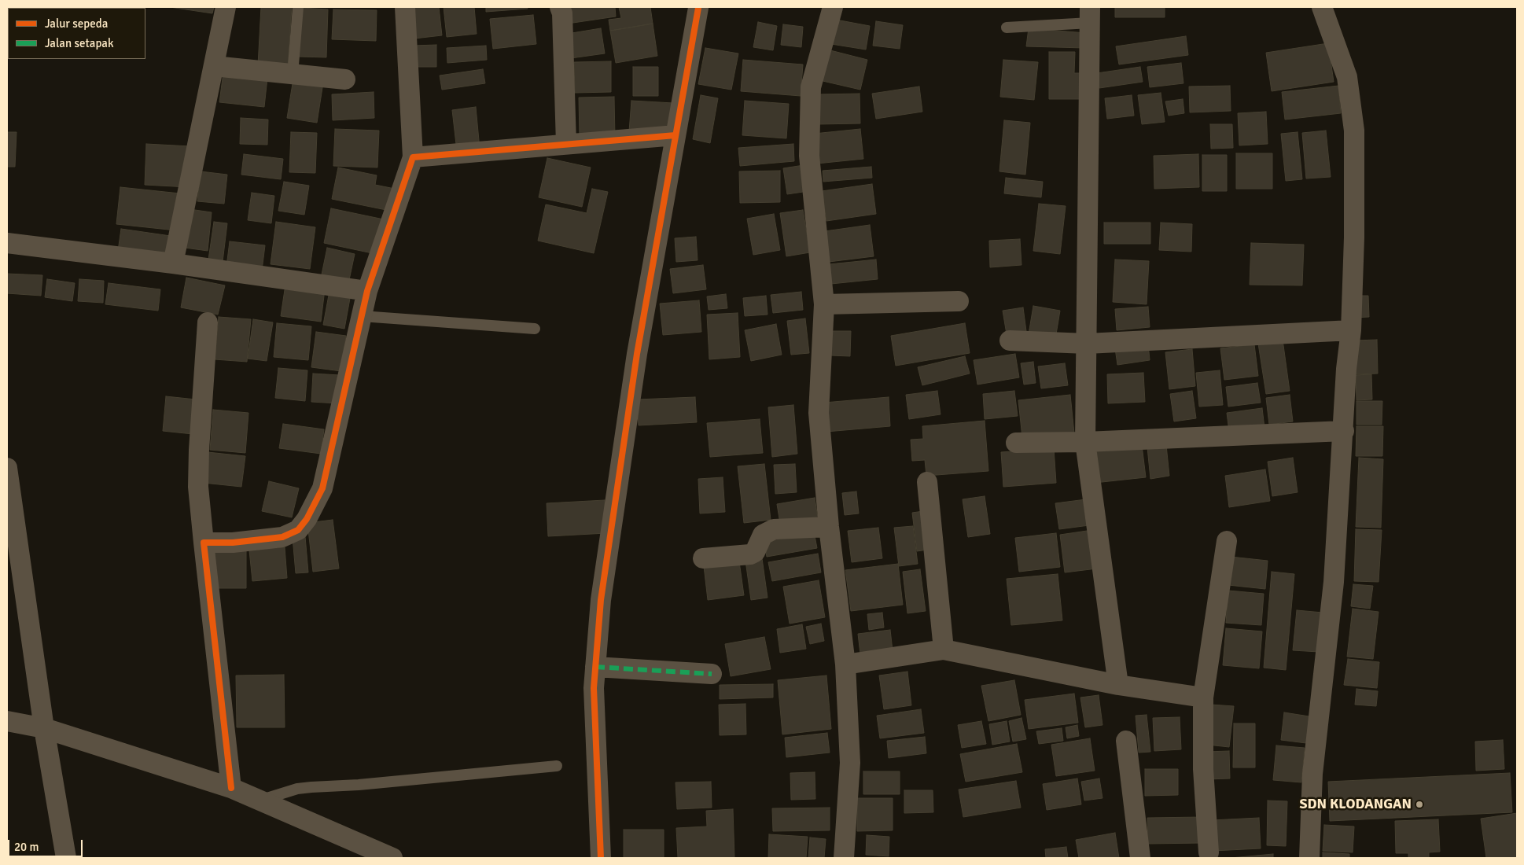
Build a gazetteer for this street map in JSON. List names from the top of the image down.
{
  "places": ["SDN KLODANGAN"],
  "legend": ["Jalur sepeda", "Jalan setapak"],
  "scale_bar": "20 m"
}
